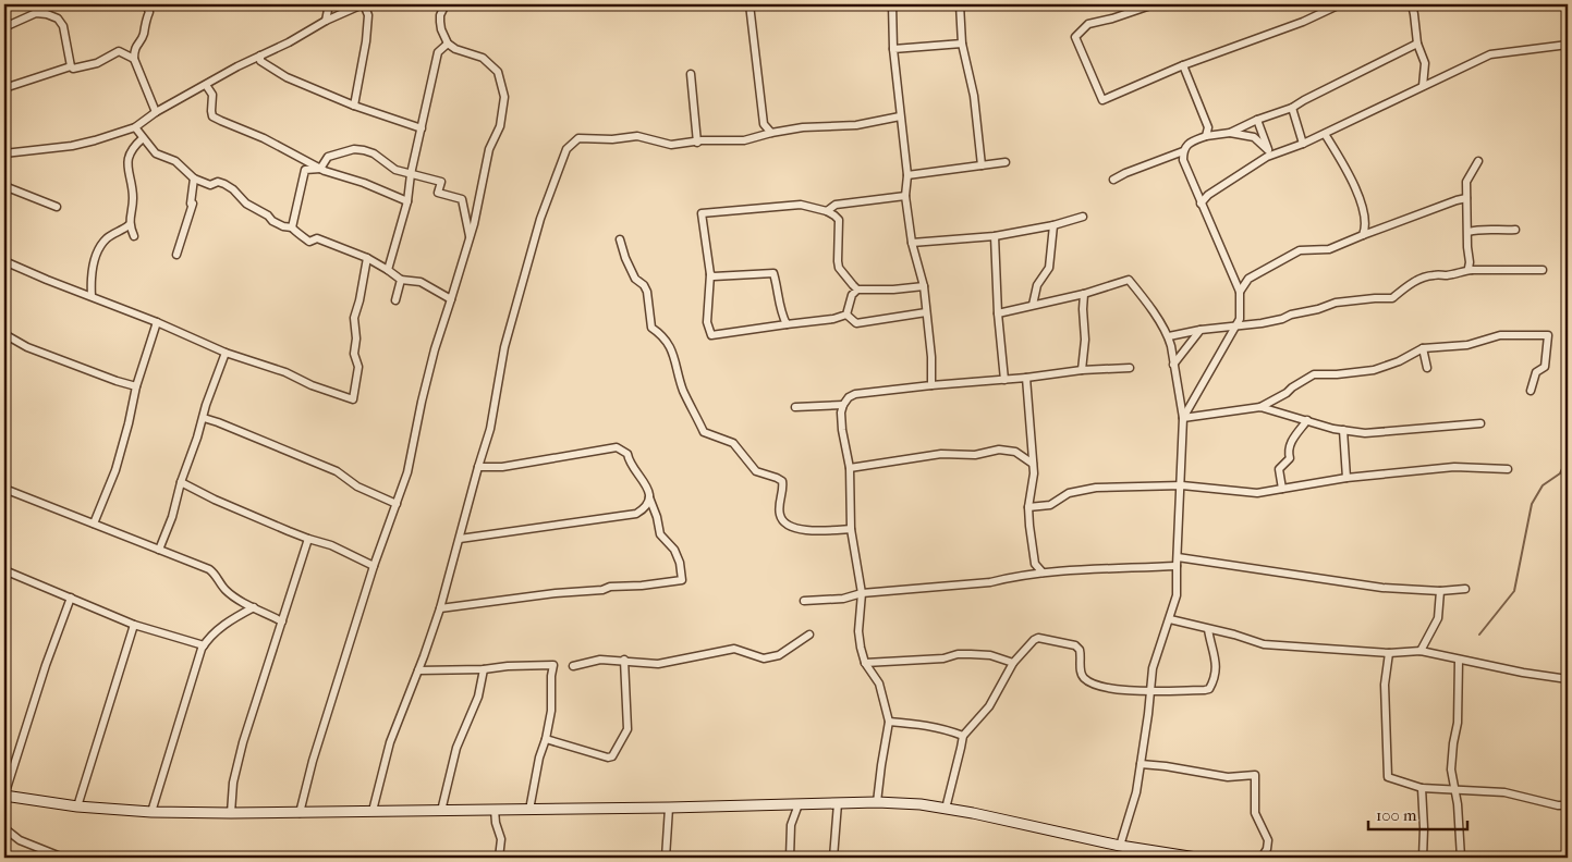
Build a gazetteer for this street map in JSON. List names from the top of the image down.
{
  "scale_bar": "100 m"
}
